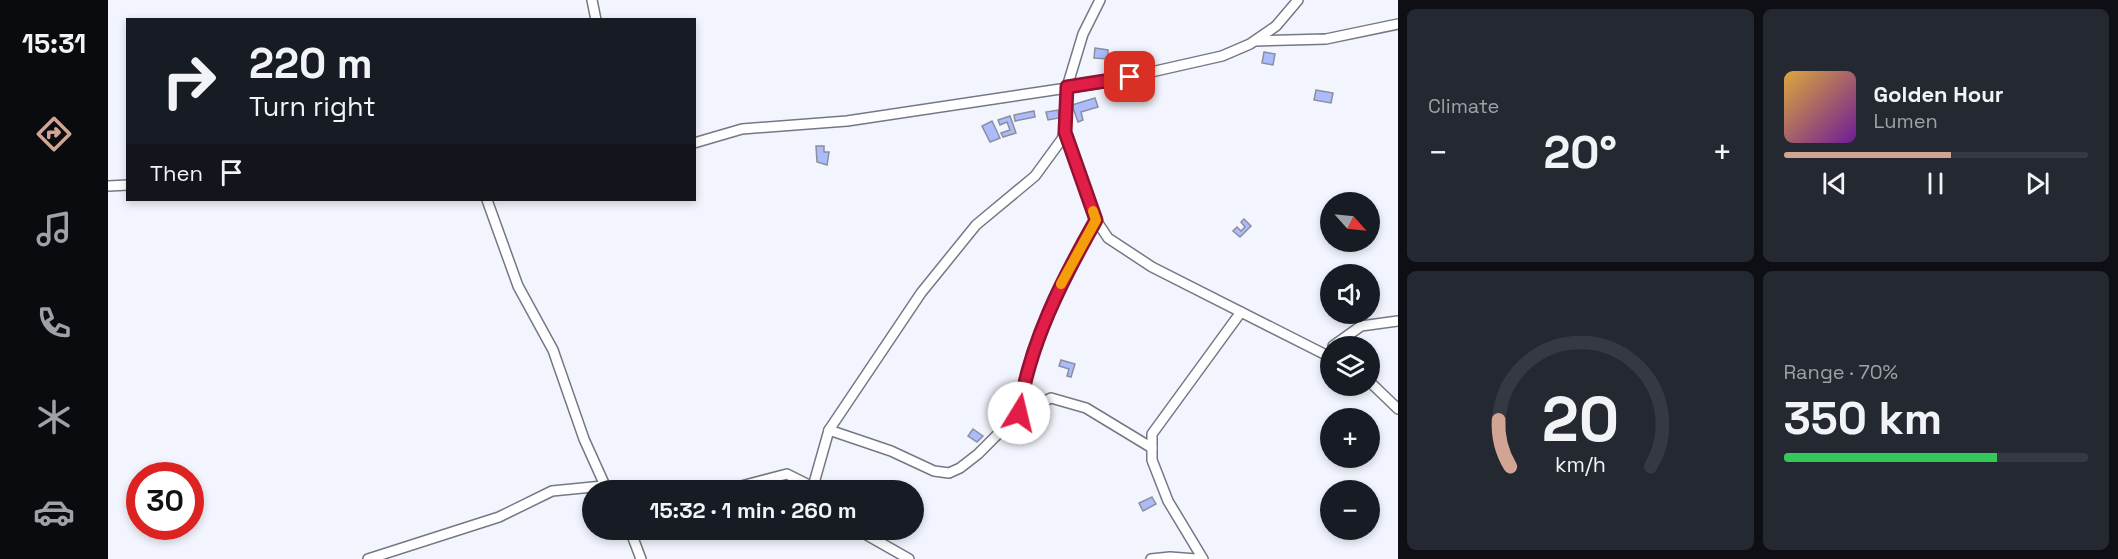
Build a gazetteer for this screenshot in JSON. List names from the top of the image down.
{
  "north": "bottom right",
  "page": {
    "tabs": "15:31",
    "tile": [
      "Climate",
      ["Range · 70%", "350 km"]
    ],
    "turn": ["220 m", "Turn right"],
    "song": ["Golden Hour", "Lumen"],
    "heat": ["−", "20°", "+"],
    "then": "Then",
    "map_buttons": ["+", "−"],
    "limit": "30",
    "trip": "15:32 · 1 min · 260 m",
    "gauge": ["20", "km/h"]
  }
}
